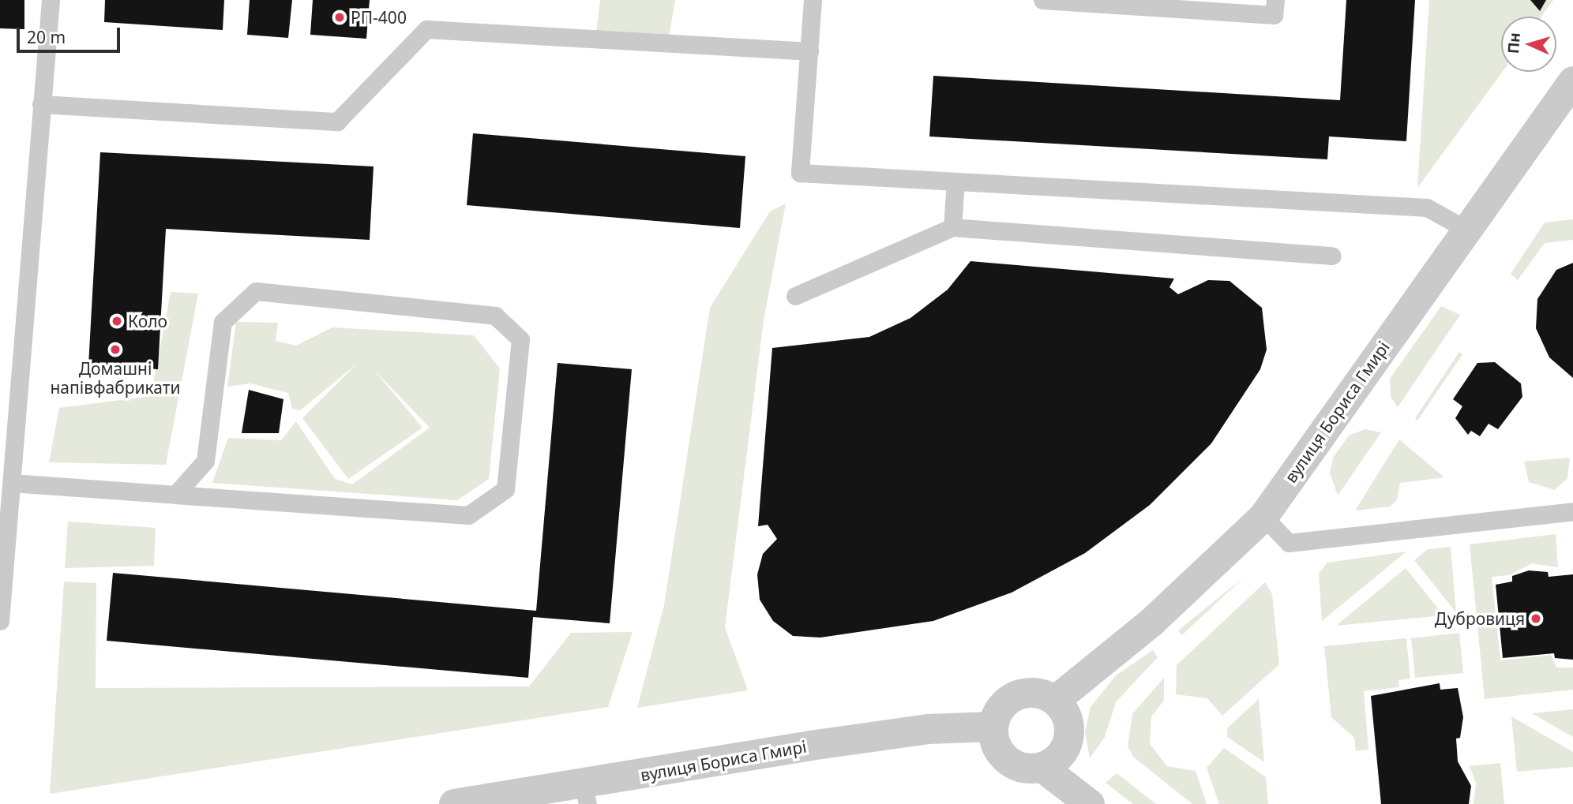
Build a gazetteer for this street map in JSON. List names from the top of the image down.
{
  "streets": {
    "street": ["вулиця Бориса Гмирі"]
  },
  "places": [
    "РП-400",
    "Коло",
    "Домашні напівфабрикати",
    "Дубровиця"
  ],
  "scale_bar": "20 m",
  "north": "left"
}
